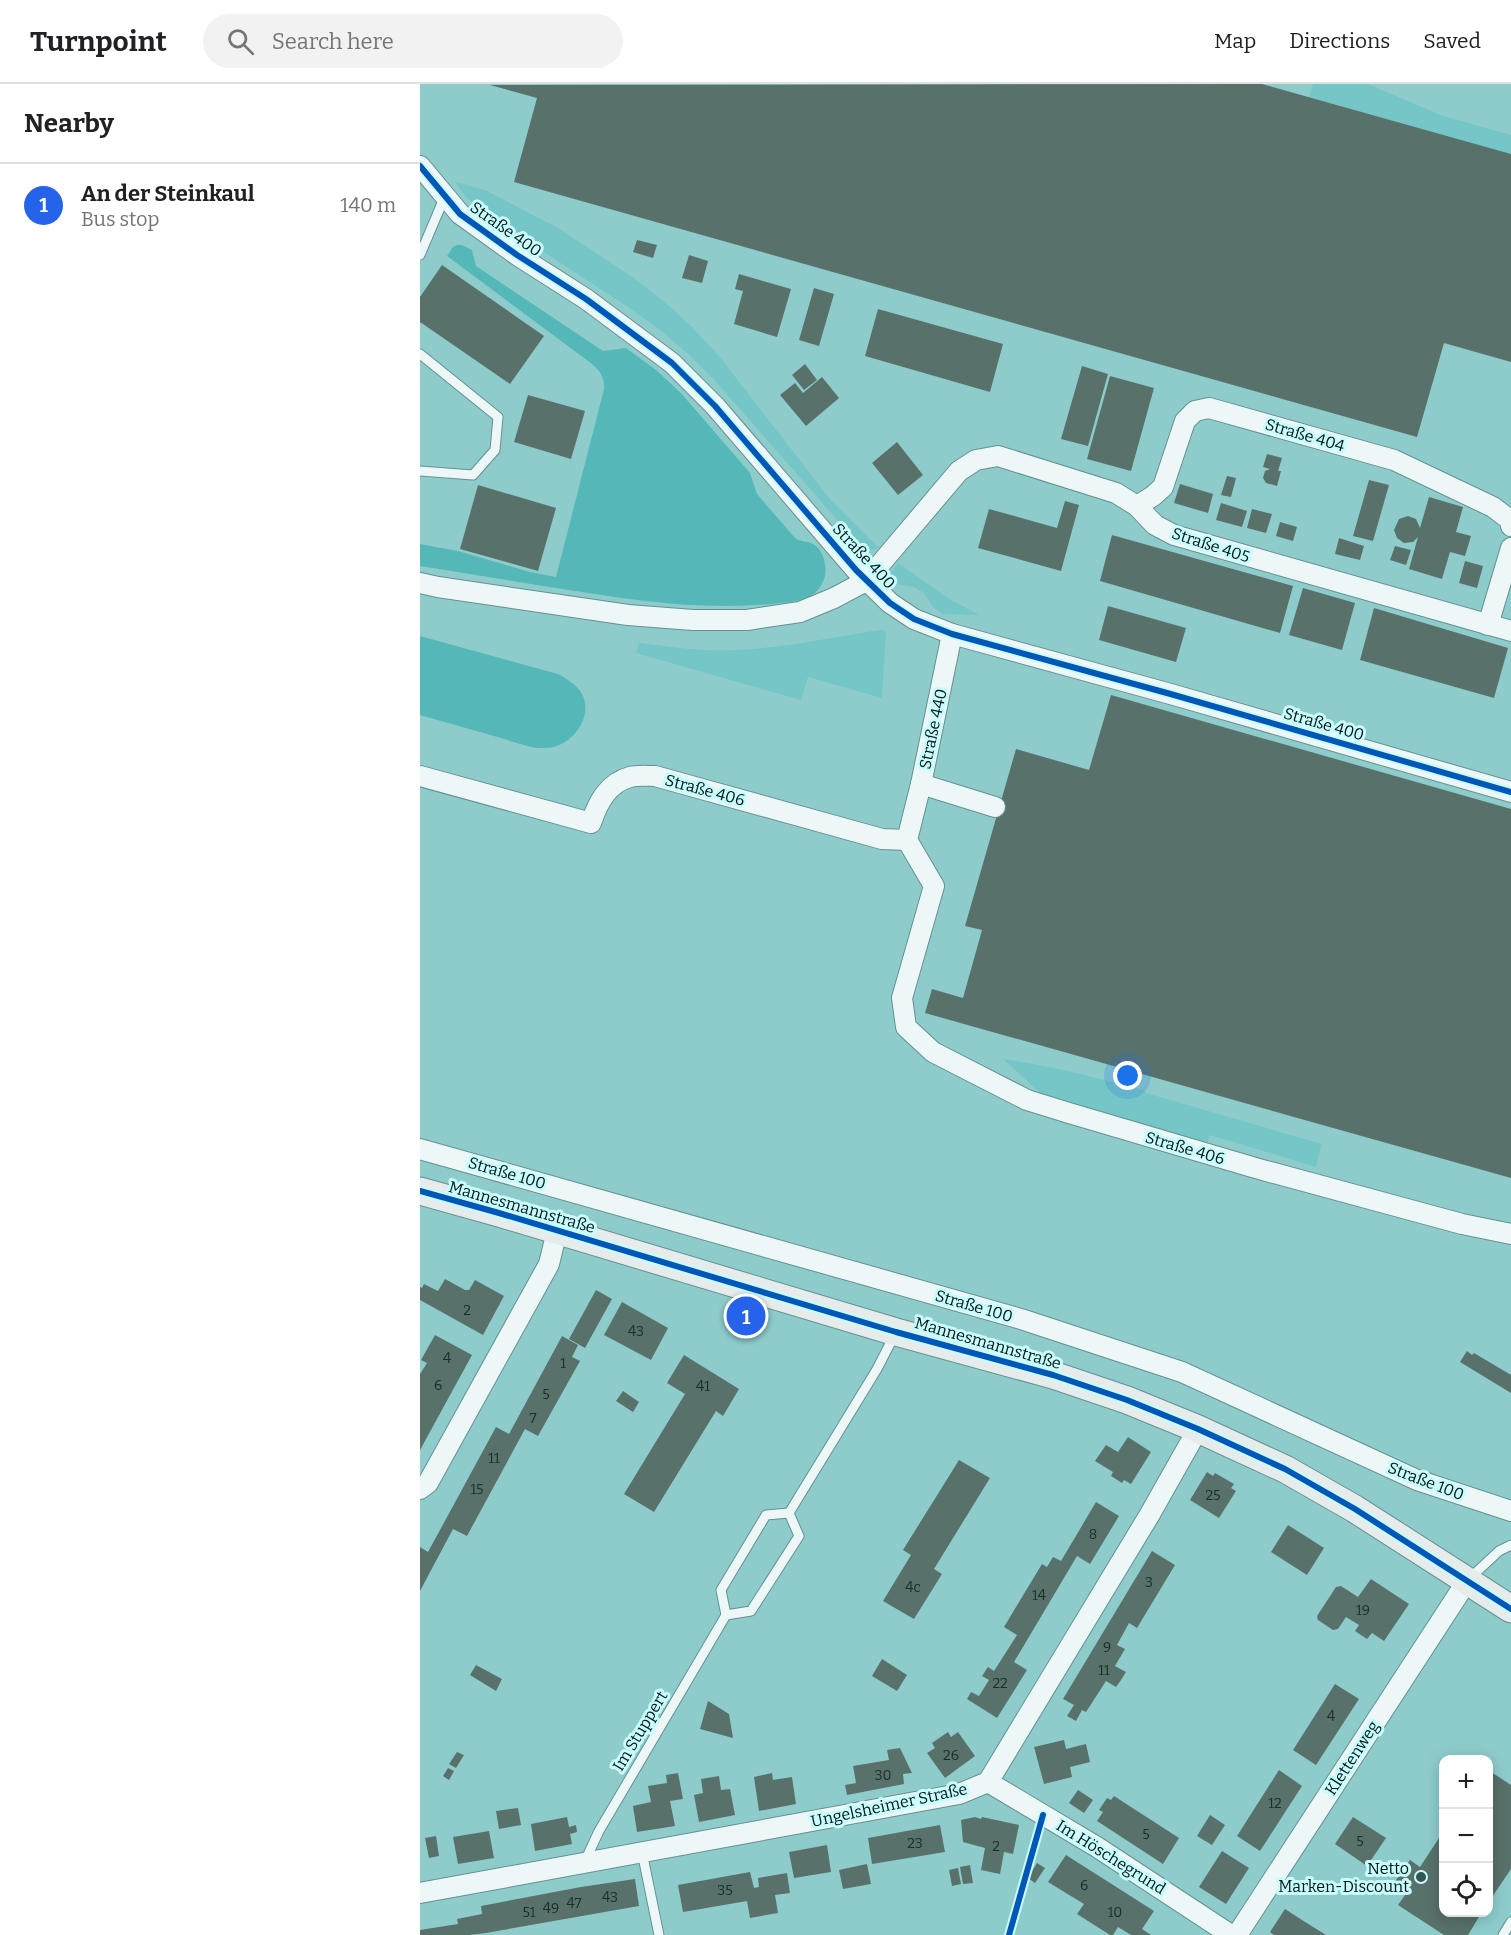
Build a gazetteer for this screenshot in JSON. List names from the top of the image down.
{
  "streets": {
    "main road": ["Mannesmannstraße"],
    "street": [
      "Straße 400",
      "Straße 404",
      "Straße 405",
      "Straße 440",
      "Straße 406",
      "Straße 100",
      "Klettenweg",
      "Ungelsheimer Straße",
      "Im Höschegrund"
    ],
    "lane": ["Im Stuppert"]
  },
  "crossings": [
    ["Straße 400", "Straße 405"],
    ["Straße 400", "Straße 440"],
    ["Straße 404", "Straße 405"],
    ["Mannesmannstraße", "Klettenweg"],
    ["Mannesmannstraße", "Ungelsheimer Straße"],
    ["Im Stuppert", "Ungelsheimer Straße"],
    ["Ungelsheimer Straße", "Im Höschegrund"]
  ],
  "places": ["Netto Marken-Discount"],
  "house_numbers": [
    "2",
    "43",
    "4",
    "1",
    "6",
    "41",
    "5",
    "7",
    "11",
    "15",
    "25",
    "8",
    "3",
    "4c",
    "14",
    "19",
    "9",
    "11",
    "22",
    "4",
    "26",
    "30",
    "12",
    "5",
    "5",
    "23",
    "2",
    "6",
    "35",
    "43",
    "47",
    "49",
    "51",
    "10"
  ],
  "page": {
    "header": "Turnpoint",
    "search": "Search here",
    "nav": ["Map", "Directions", "Saved"],
    "heading": "Nearby",
    "list": [
      {
        "mark": "1",
        "name": "An der Steinkaul",
        "note": "Bus stop",
        "value": "140 m"
      }
    ],
    "pins": "1",
    "map_buttons": ["+", "−"]
  }
}
